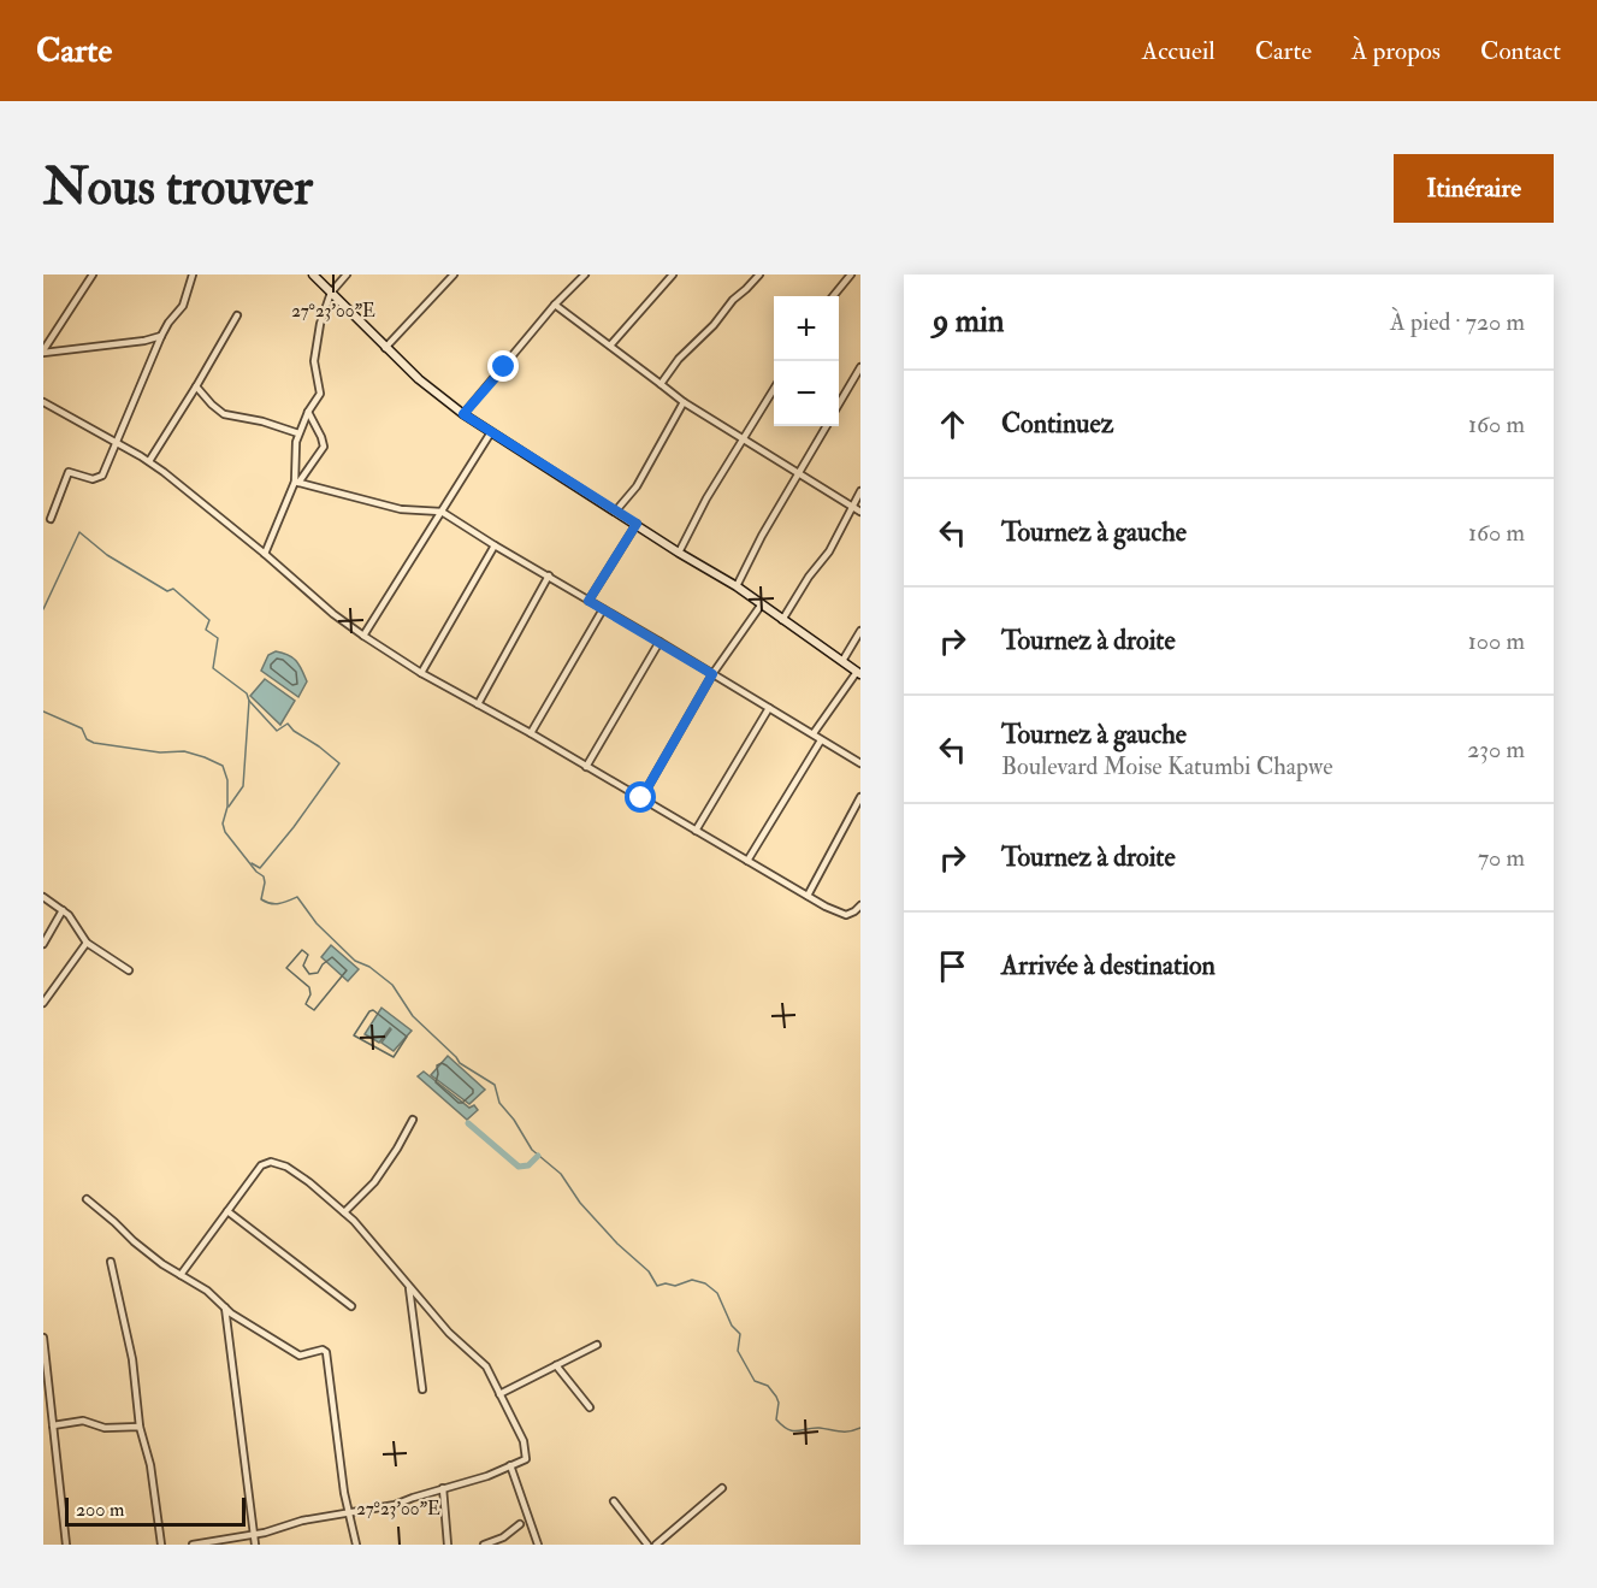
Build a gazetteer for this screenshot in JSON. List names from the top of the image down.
{
  "scale_bar": "200 m",
  "page": {
    "header": "Carte",
    "nav": [
      "Accueil",
      "Carte",
      "À propos",
      "Contact"
    ],
    "buttons": "Itinéraire",
    "title": "Nous trouver",
    "heading": ["9 min", "À pied · 720 m"],
    "map_buttons": ["+", "−"],
    "list": [
      ["Continuez", "160 m"],
      ["Tournez à gauche", "160 m"],
      ["Tournez à droite", "100 m"],
      ["Tournez à gauche", "Boulevard Moise Katumbi Chapwe", "230 m"],
      ["Tournez à droite", "70 m"],
      "Arrivée à destination"
    ],
    "scale": "200 m"
  },
  "coordinates": ["27°23'00\"E"]
}
